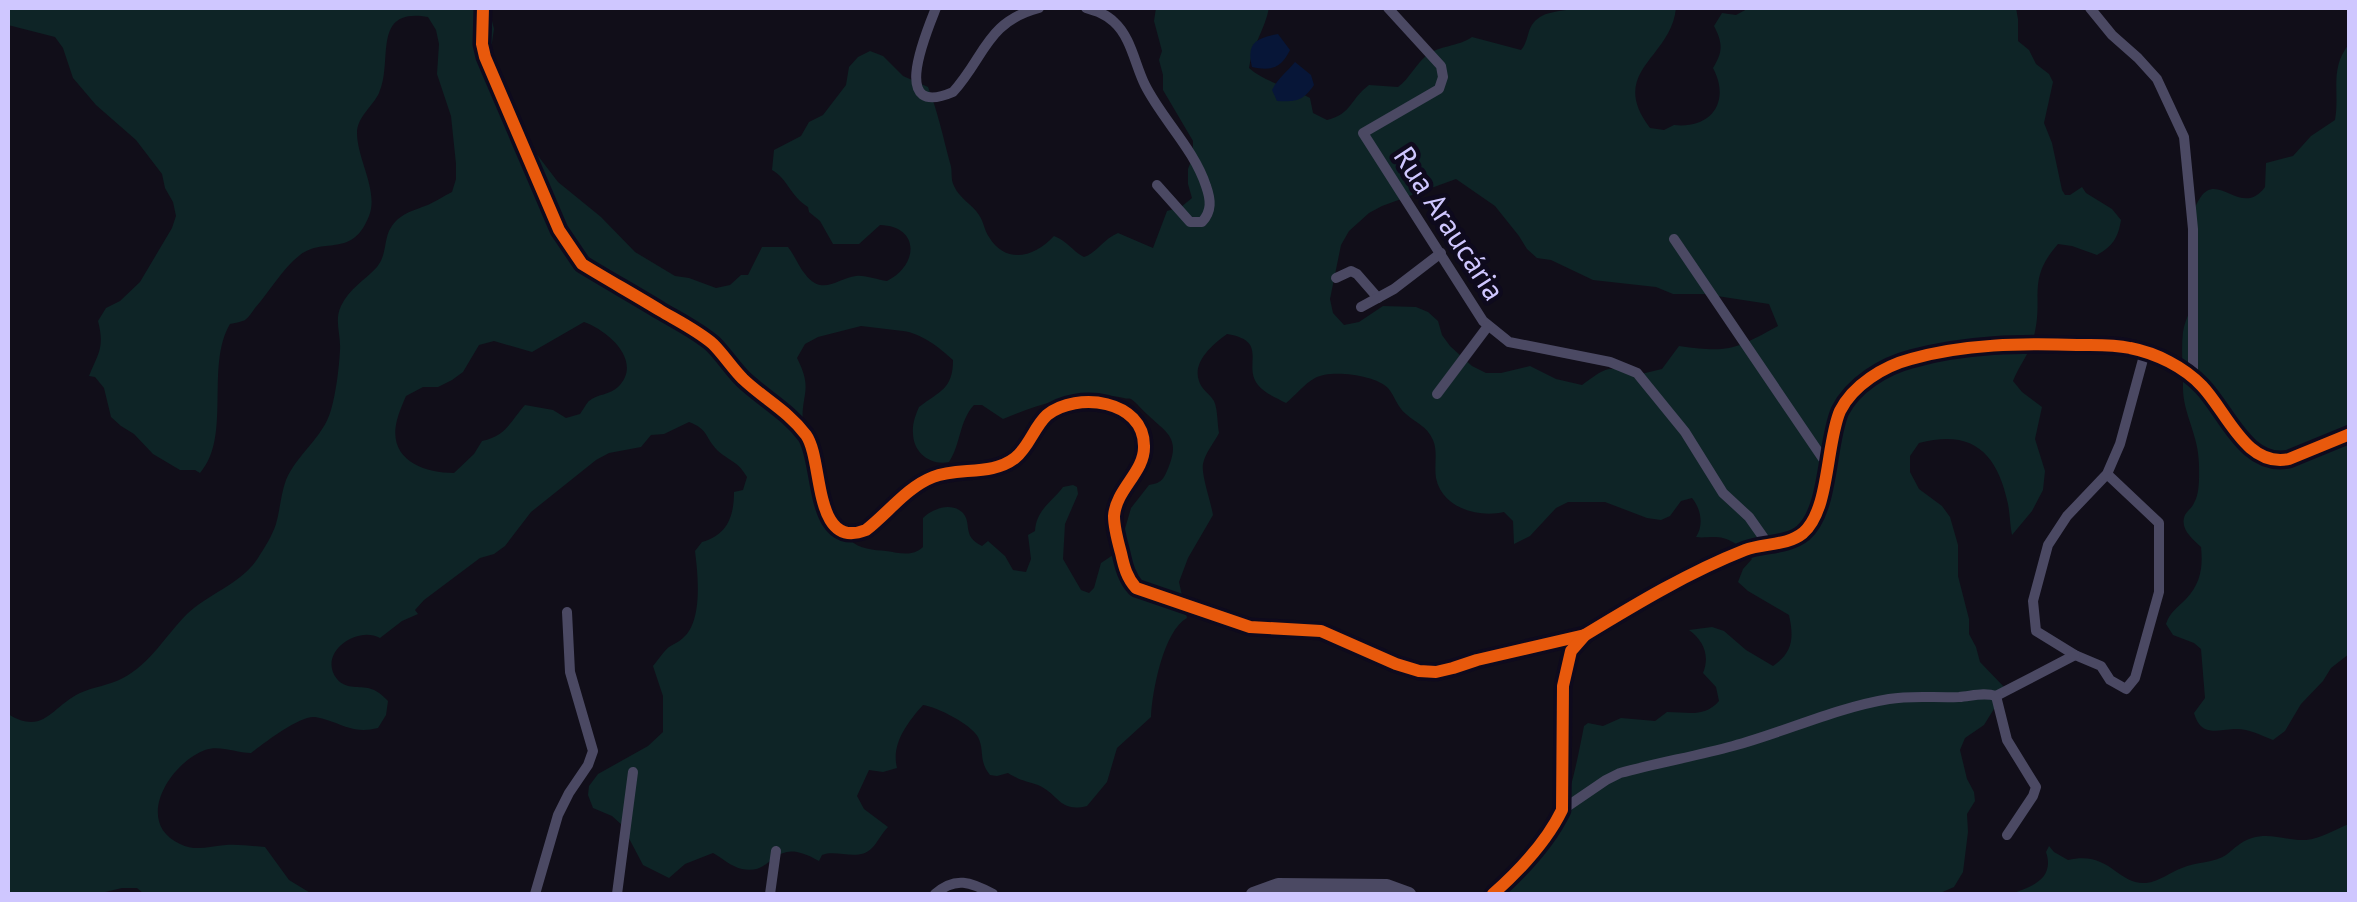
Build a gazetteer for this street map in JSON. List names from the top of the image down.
{
  "streets": {
    "street": ["Rua Araucária"]
  }
}
